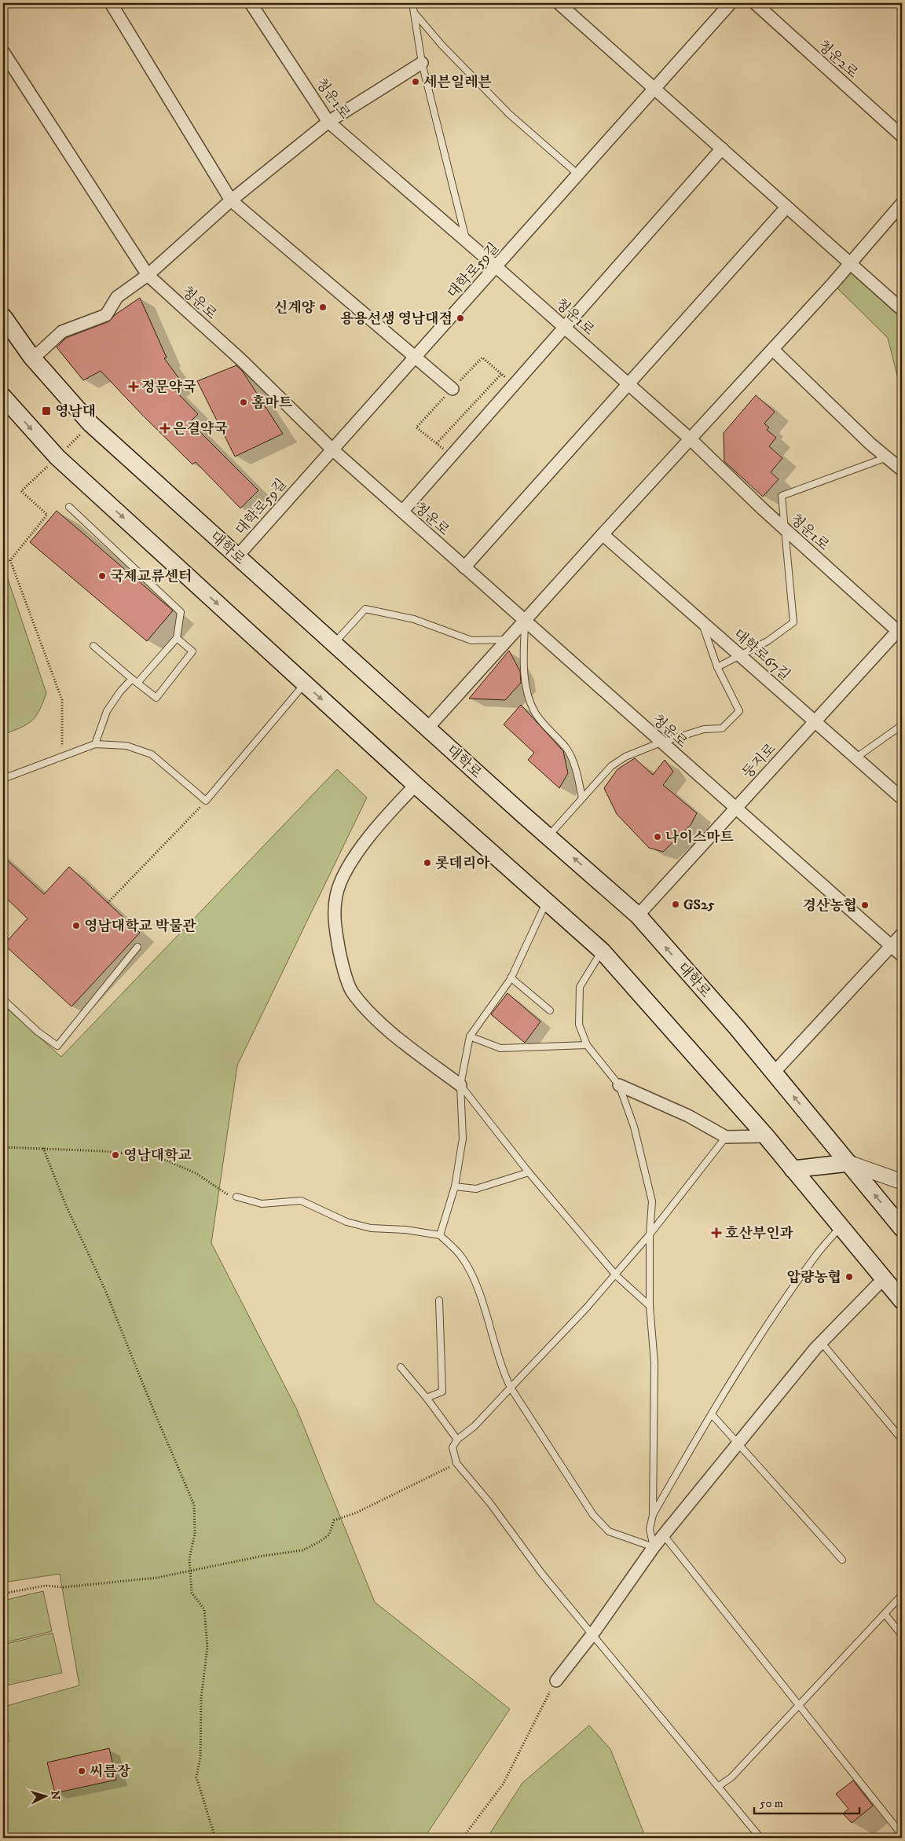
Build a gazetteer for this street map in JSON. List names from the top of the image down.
{
  "streets": {
    "main road": ["대학로"],
    "street": [
      "청운2로",
      "청운1로",
      "대학로59길",
      "청운로",
      "대학로67길",
      "둥지로"
    ]
  },
  "crossings": [
    ["청운1로", "대학로59길"],
    ["청운1로", "둥지로"],
    ["대학로59길", "청운로"],
    ["대학로59길", "대학로"],
    ["청운로", "둥지로"],
    ["대학로", "둥지로"],
    ["대학로67길", "둥지로"]
  ],
  "places": {
    "other": [
      "세븐일레븐",
      "신계양",
      "용용선생 영남대점",
      "홈마트",
      "국제교류센터",
      "나이스마트",
      "롯데리아",
      "GS25",
      "경산농협",
      "영남대학교 박물관",
      "영남대학교",
      "압량농협",
      "씨름장"
    ],
    "health": ["정문약국", "은결약국", "호산부인과"],
    "transit": ["영남대"]
  },
  "scale_bar": "50 m",
  "north": "right"
}
